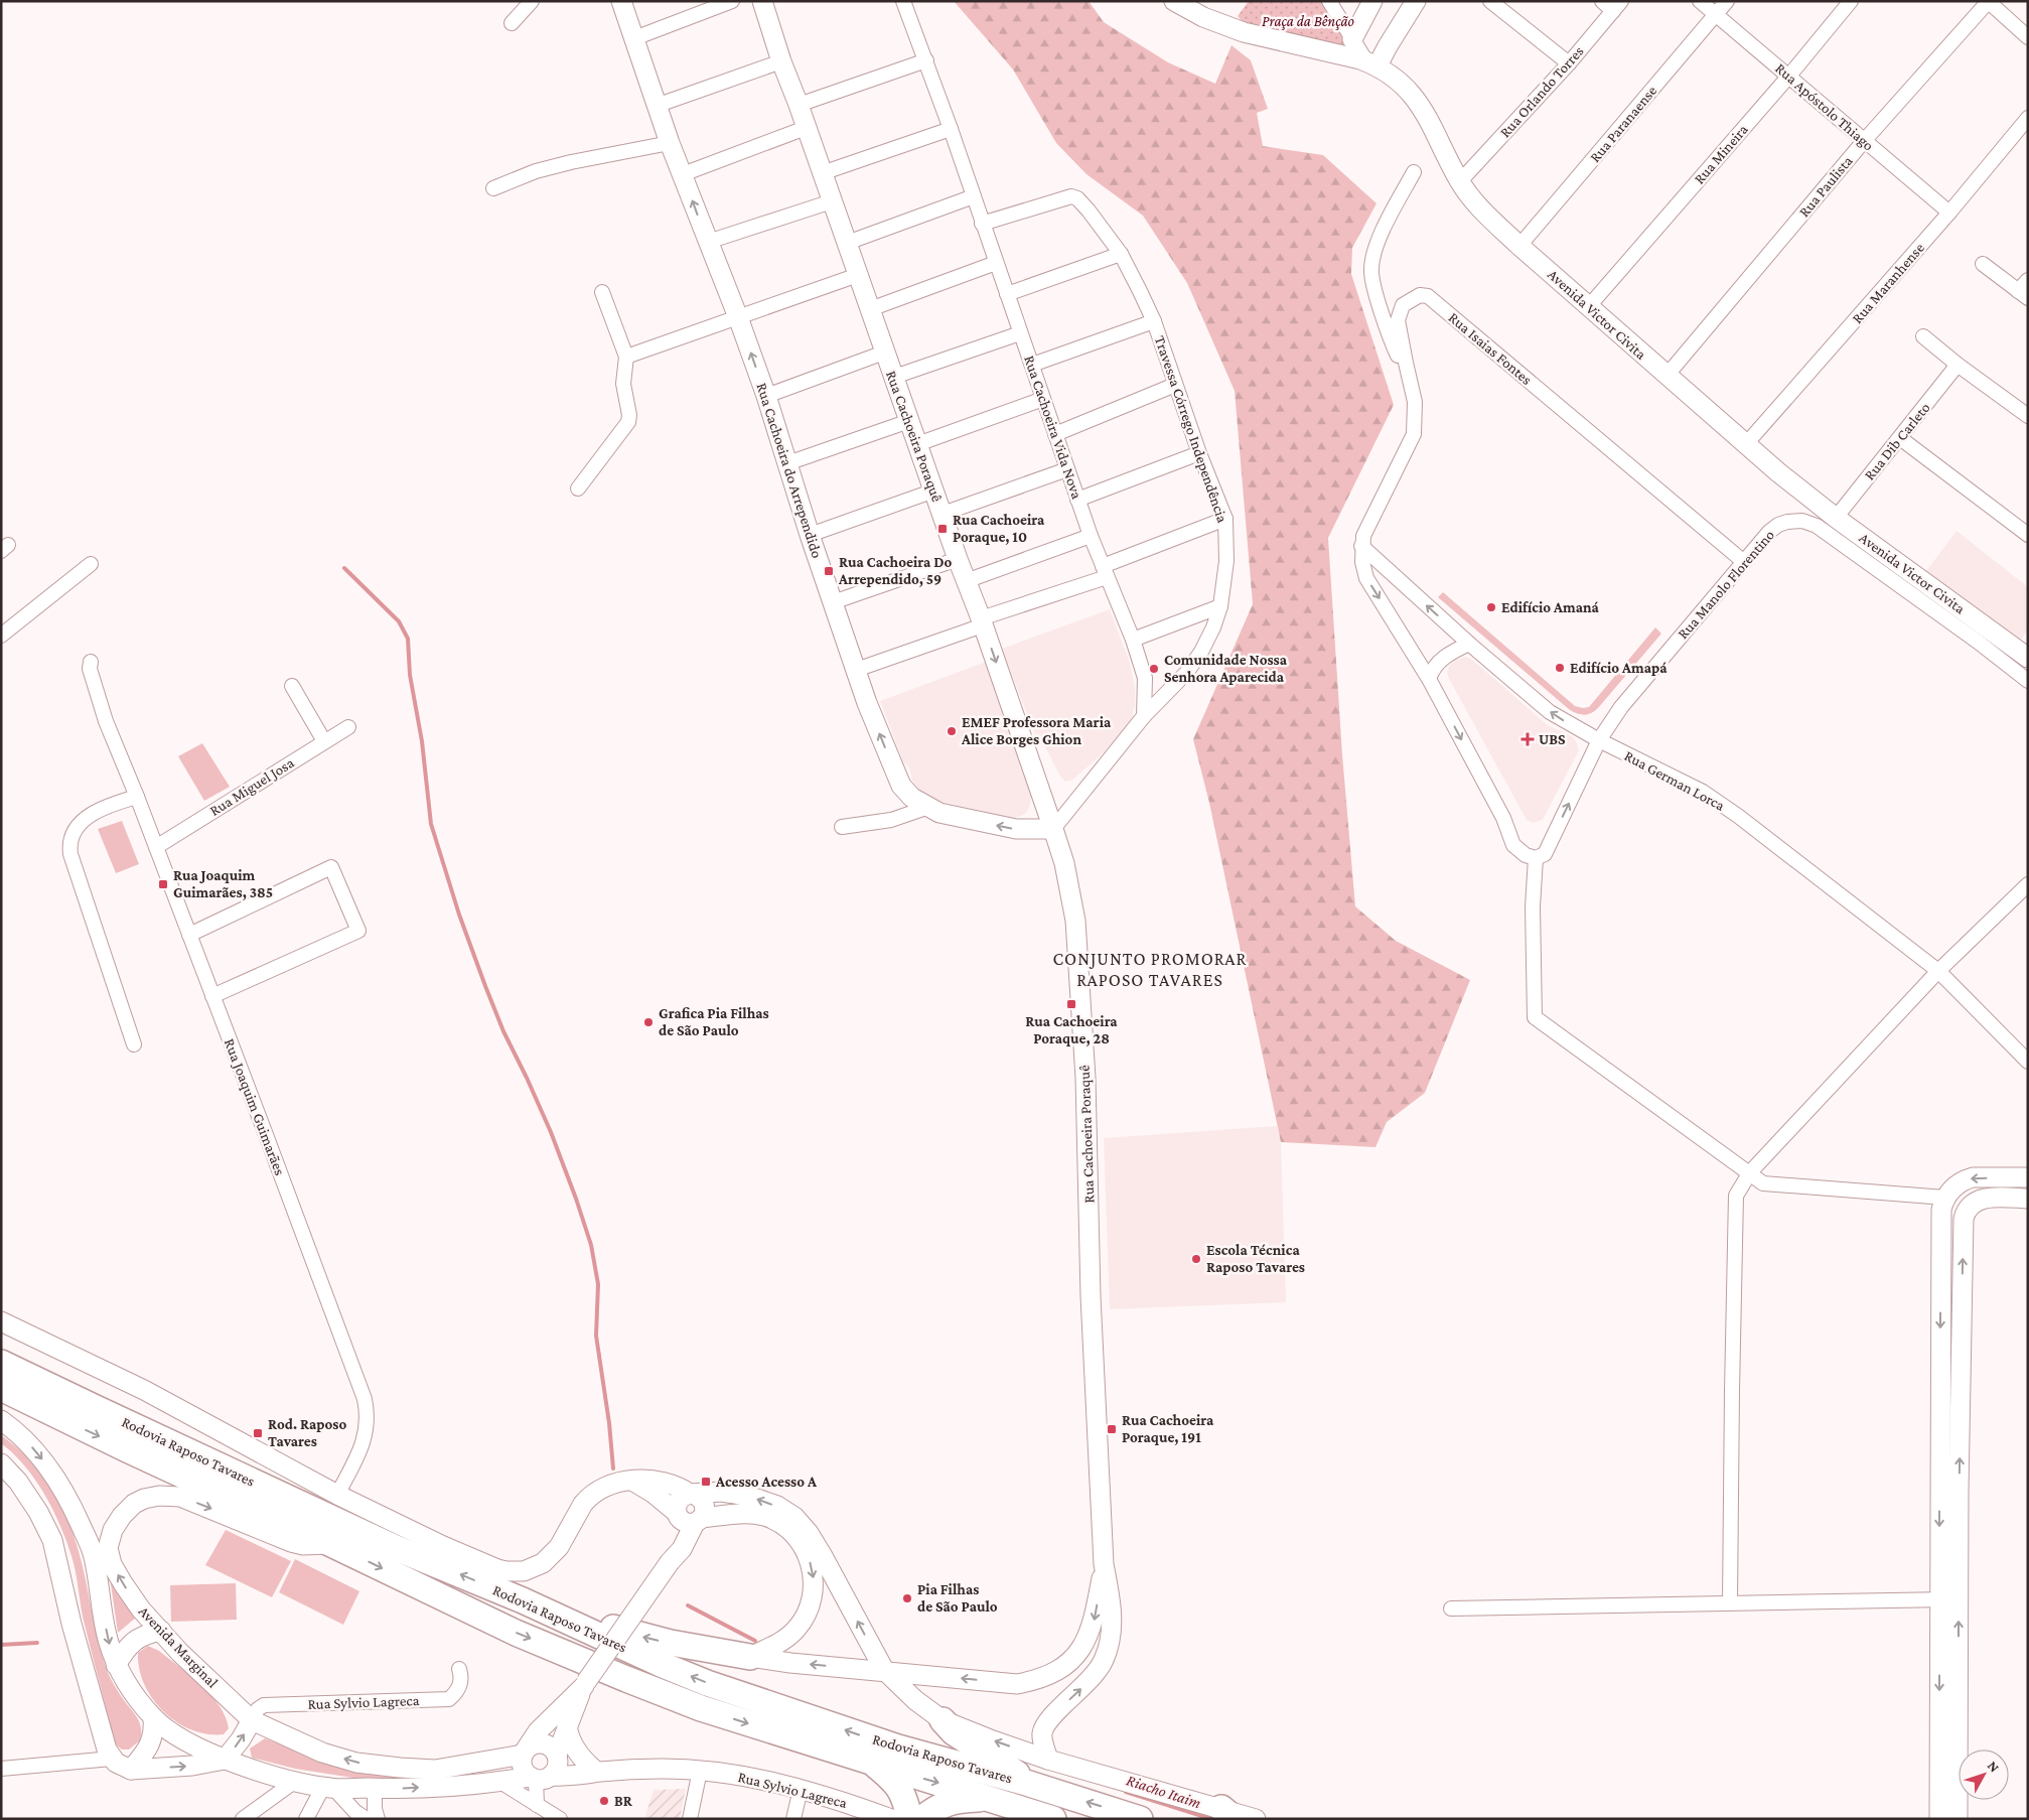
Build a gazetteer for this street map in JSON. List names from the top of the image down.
{
  "streets": {
    "highway": ["Rodovia Raposo Tavares"],
    "main road": [
      "Avenida Victor Civita",
      "Rua Cachoeira Poraquê",
      "Rua Cachoeira do Arrependido",
      "Avenida Marginal",
      "Rua Sylvio Lagreca"
    ],
    "street": [
      "Rua Orlando Torres",
      "Rua Apóstolo Thiago",
      "Rua Paranaense",
      "Rua Mineira",
      "Rua Paulista",
      "Rua Maranhense",
      "Rua Isaias Fontes",
      "Rua Cachoeira Vida Nova",
      "Travessa Córrego Independência",
      "Rua Dib Carleto",
      "Rua Manolo Florentino",
      "Rua German Lorca",
      "Rua Miguel Josa",
      "Rua Joaquim Guimarães"
    ]
  },
  "crossings": [
    ["Rua Orlando Torres", "Avenida Victor Civita"],
    ["Rua Apóstolo Thiago", "Rua Paranaense"],
    ["Rua Apóstolo Thiago", "Rua Mineira"],
    ["Rua Apóstolo Thiago", "Rua Paulista"],
    ["Rua Apóstolo Thiago", "Rua Maranhense"],
    ["Rua Paranaense", "Avenida Victor Civita"],
    ["Rua Mineira", "Avenida Victor Civita"],
    ["Rua Paulista", "Avenida Victor Civita"],
    ["Rua Maranhense", "Avenida Victor Civita"],
    ["Avenida Victor Civita", "Rua Dib Carleto"],
    ["Rua Isaias Fontes", "Rua Manolo Florentino"],
    ["Rua Isaias Fontes", "Rua German Lorca"],
    ["Rua Cachoeira Vida Nova", "Travessa Córrego Independência"],
    ["Rua Cachoeira Poraquê", "Rua Cachoeira do Arrependido"],
    ["Rua Cachoeira Poraquê", "Rodovia Raposo Tavares"],
    ["Rua Manolo Florentino", "Rua German Lorca"],
    ["Rua Miguel Josa", "Rua Joaquim Guimarães"],
    ["Rua Joaquim Guimarães", "Rodovia Raposo Tavares"],
    ["Rodovia Raposo Tavares", "Avenida Marginal"],
    ["Avenida Marginal", "Rua Sylvio Lagreca"]
  ],
  "one_way": ["Rua Cachoeira do Arrependido"],
  "districts": ["CONJUNTO PROMORAR RAPOSO TAVARES"],
  "water": ["Riacho Itaim"],
  "parks": ["Praça da Bênção"],
  "places": {
    "transit": [
      "Rua Cachoeira Poraque, 10",
      "Rua Cachoeira Do Arrependido, 59",
      "Rua Joaquim Guimarães, 385",
      "Rua Cachoeira Poraque, 28",
      "Rua Cachoeira Poraque, 191",
      "Rod. Raposo Tavares",
      "Acesso Acesso A"
    ],
    "other": [
      "Edifício Amaná",
      "Edifício Amapá",
      "Comunidade Nossa Senhora Aparecida",
      "EMEF Professora Maria Alice Borges Ghion",
      "Grafica Pia Filhas de São Paulo",
      "Escola Técnica Raposo Tavares",
      "Pia Filhas de São Paulo",
      "BR"
    ],
    "health": ["UBS"]
  },
  "north": "top right"
}
